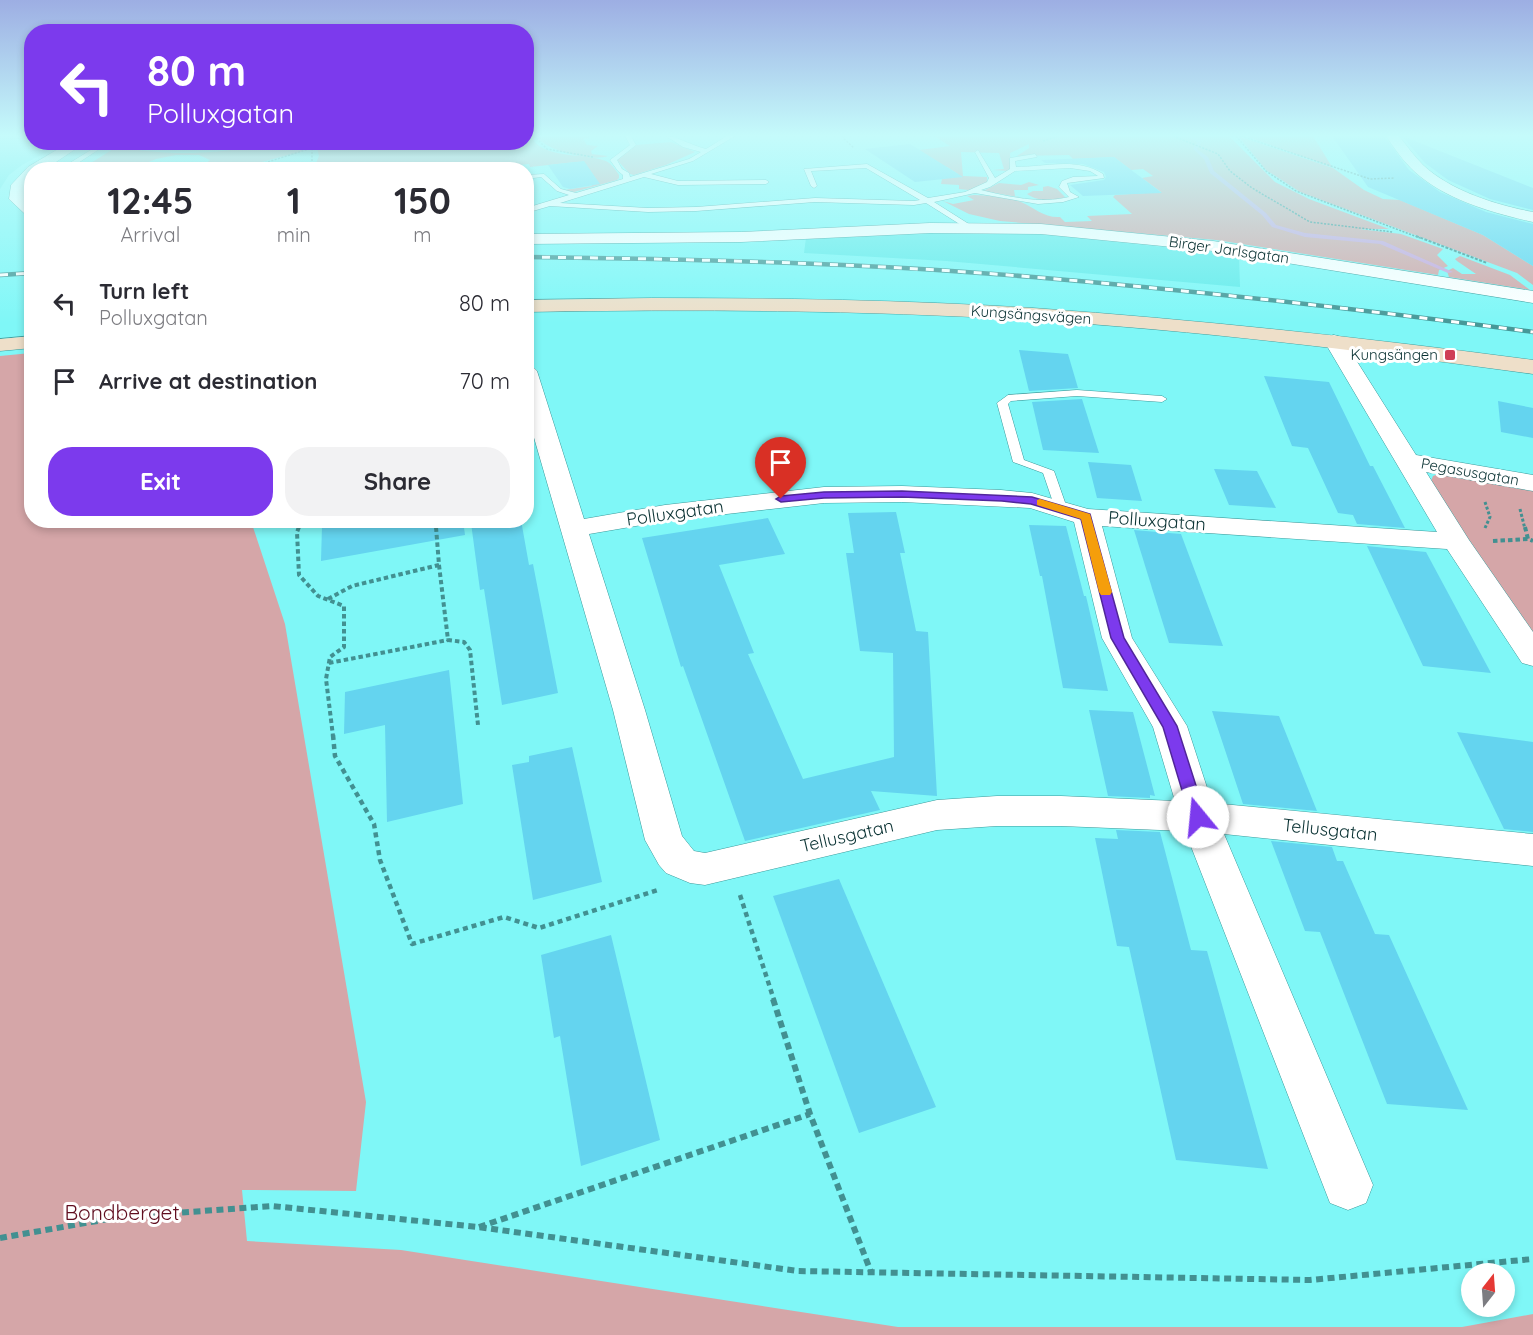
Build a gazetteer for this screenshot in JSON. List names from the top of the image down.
{
  "streets": {
    "street": [
      "Birger Jarlsgatan",
      "Kungsängsvägen",
      "Pegasusgatan",
      "Polluxgatan",
      "Tellusgatan"
    ]
  },
  "crossings": [
    ["Polluxgatan", "Tellusgatan"]
  ],
  "parks": ["Bondberget"],
  "places": {
    "transit": ["Kungsängen"]
  },
  "north": "top",
  "page": {
    "turn": ["80 m", "Polluxgatan"],
    "eta": [
      "12:45",
      "Arrival",
      "1",
      "min",
      "150",
      "m"
    ],
    "list": [
      {
        "name": "Turn left",
        "note": "Polluxgatan",
        "value": "80 m"
      },
      {
        "name": "Arrive at destination",
        "value": "70 m"
      }
    ],
    "buttons": ["Exit", "Share"]
  }
}
